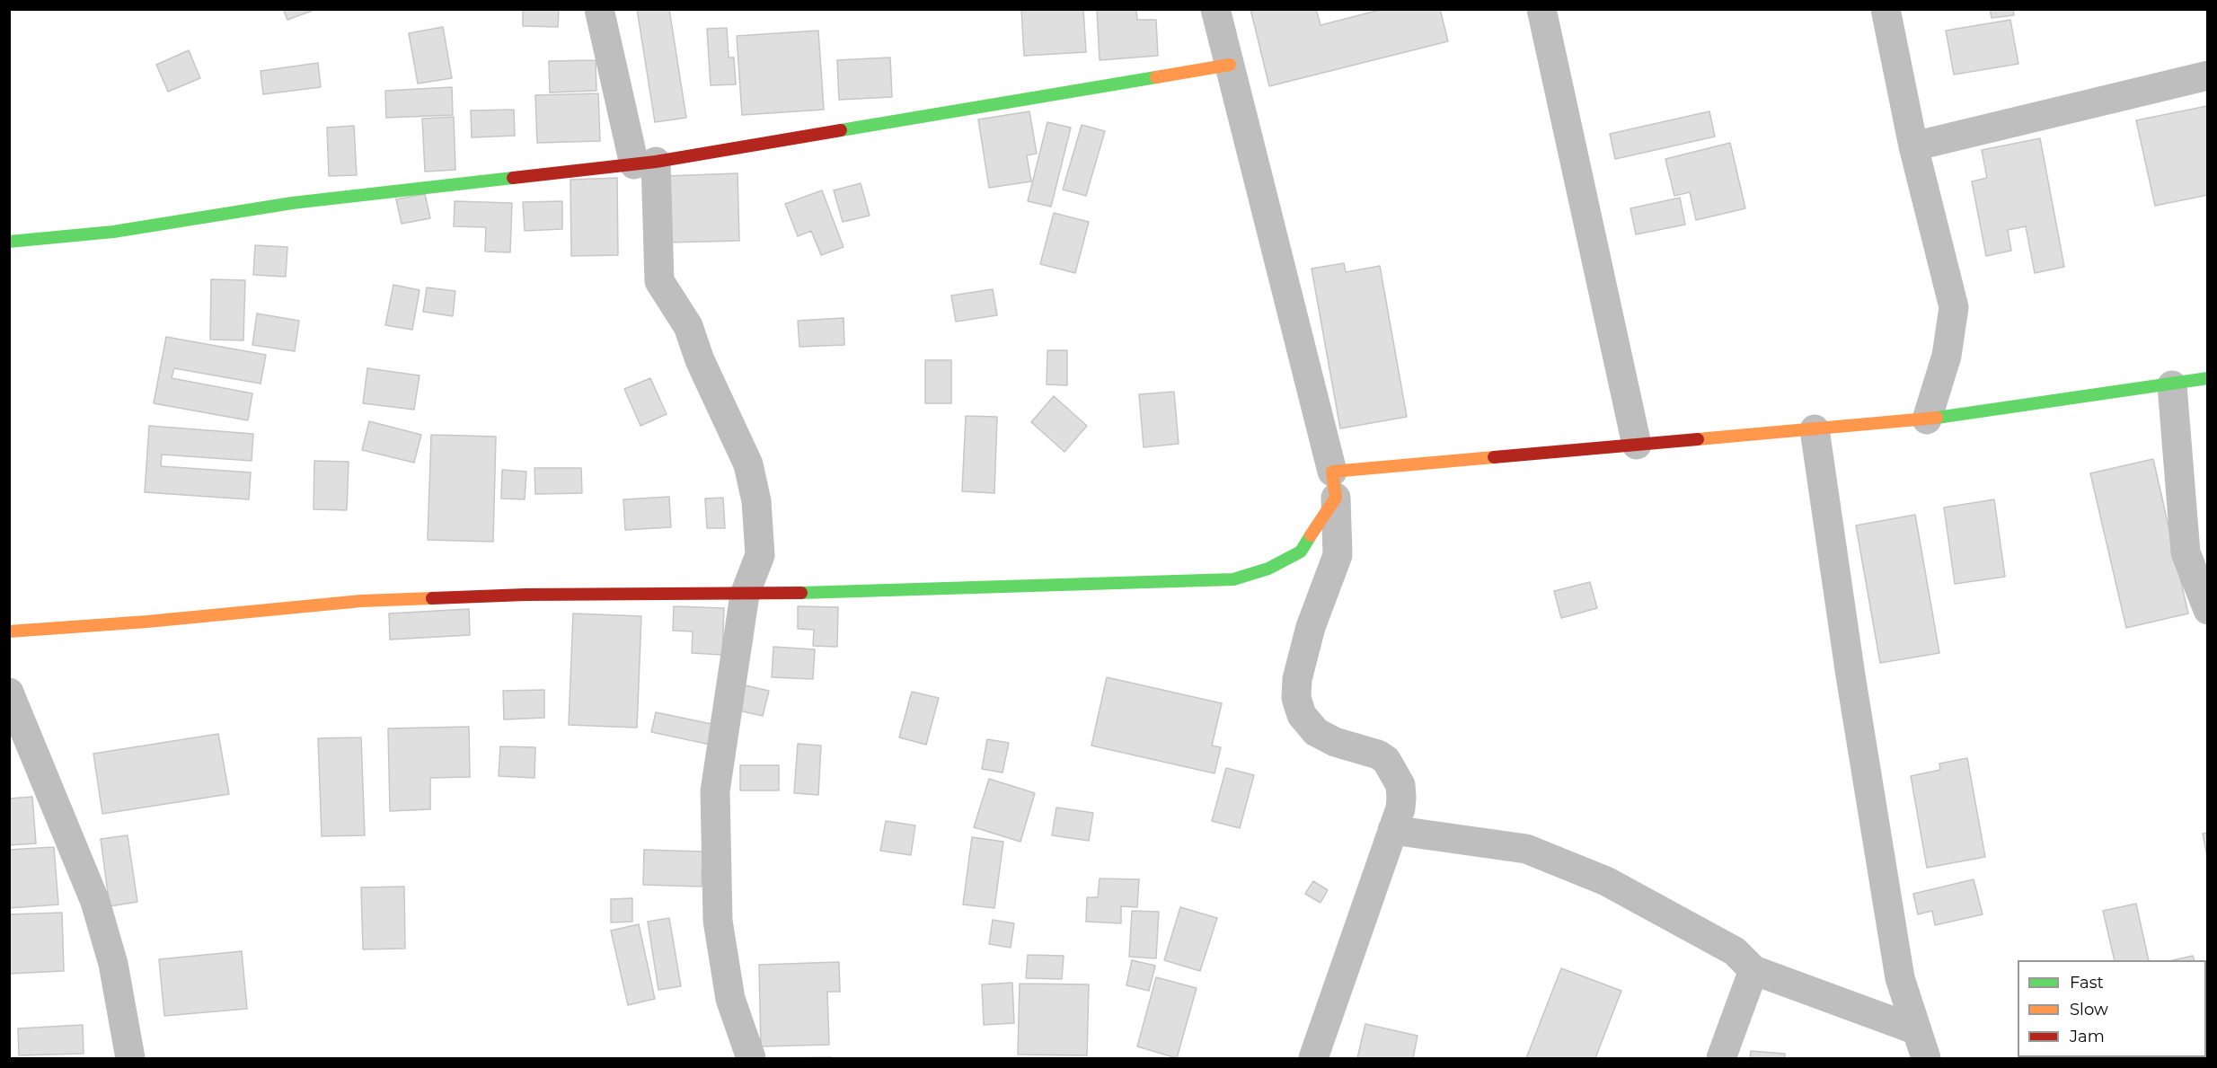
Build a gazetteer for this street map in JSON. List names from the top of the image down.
{
  "legend": ["Fast", "Slow", "Jam"]
}
